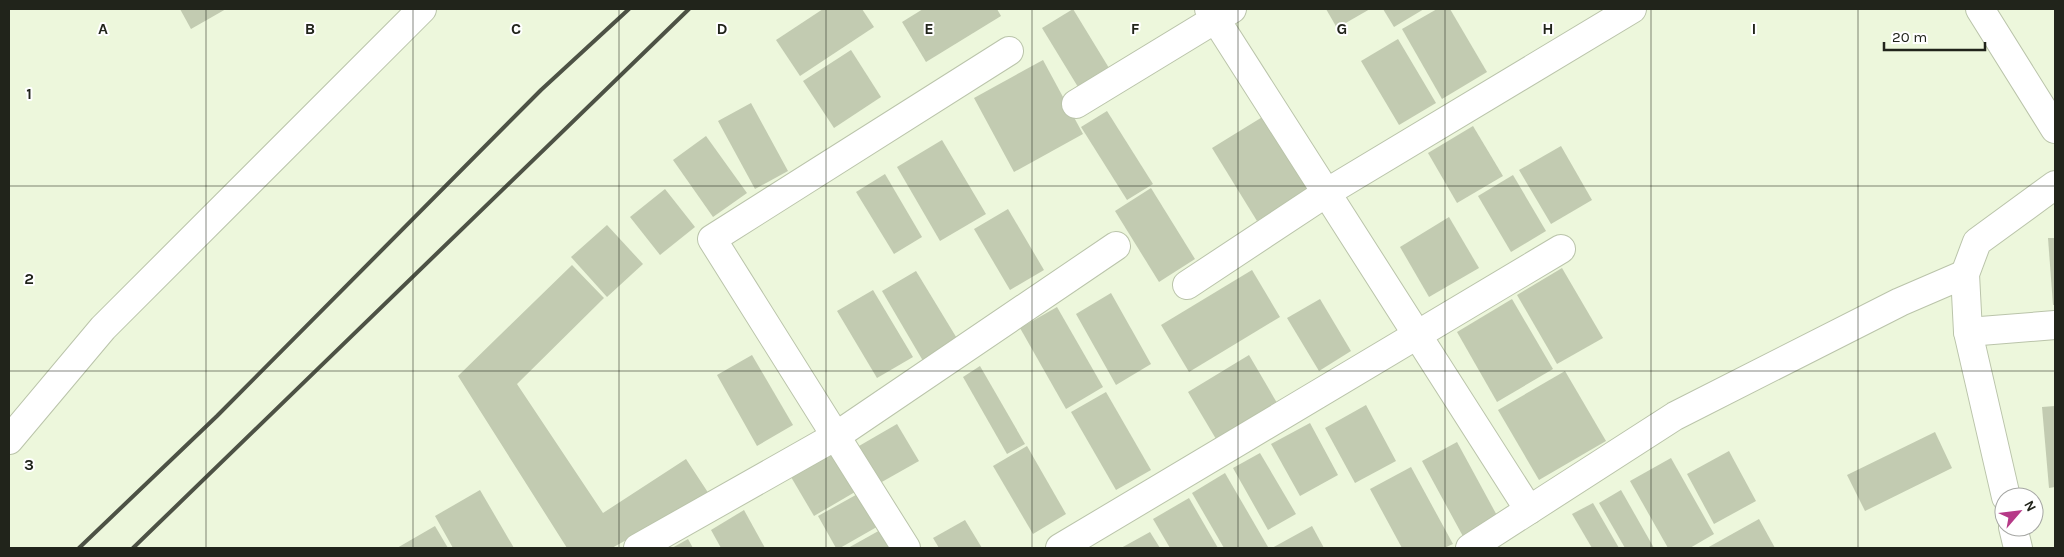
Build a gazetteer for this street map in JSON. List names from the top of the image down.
{
  "scale_bar": "20 m",
  "north": "top right",
  "grid": {
    "columns": [
      "A",
      "B",
      "C",
      "D",
      "E",
      "F",
      "G",
      "H",
      "I"
    ],
    "rows": ["1", "2", "3"]
  }
}
